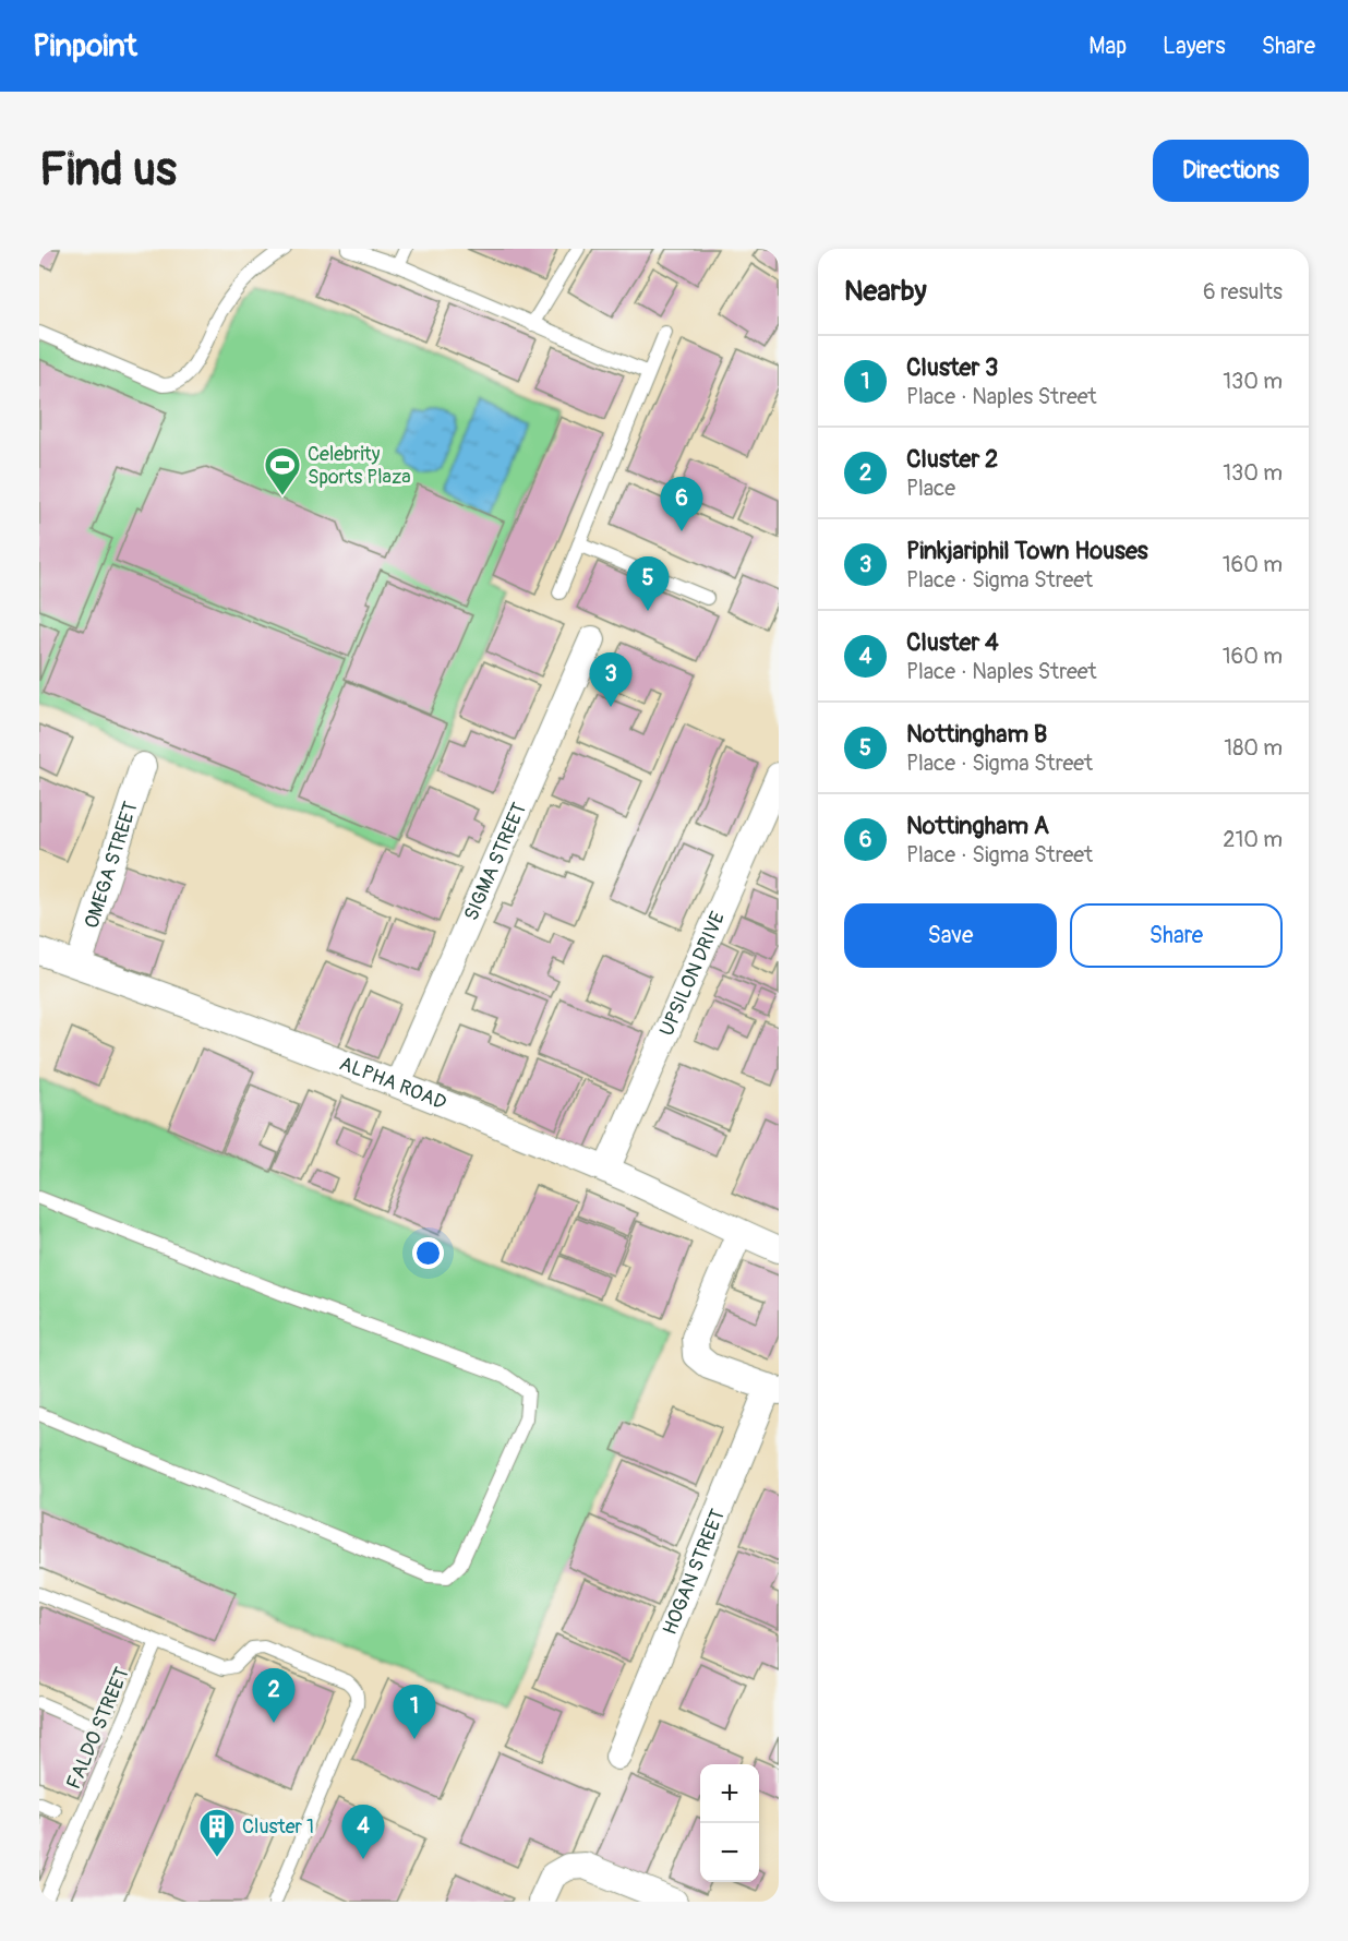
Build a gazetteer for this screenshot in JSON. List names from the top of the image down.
{
  "streets": {
    "street": [
      "SIGMA STREET",
      "OMEGA STREET",
      "UPSILON DRIVE",
      "ALPHA ROAD",
      "HOGAN STREET"
    ],
    "lane": ["FALDO STREET"]
  },
  "crossings": [
    ["SIGMA STREET", "ALPHA ROAD"],
    ["OMEGA STREET", "ALPHA ROAD"],
    ["UPSILON DRIVE", "ALPHA ROAD"]
  ],
  "places": {
    "sports": ["Celebrity Sports Plaza"],
    "building": ["Cluster 1"]
  },
  "page": {
    "header": "Pinpoint",
    "nav": ["Map", "Layers", "Share"],
    "buttons": [
      "Directions",
      ["Save", "Share"]
    ],
    "title": "Find us",
    "heading": ["Nearby", "6 results"],
    "list": [
      {
        "mark": "1",
        "name": "Cluster 3",
        "note": "Place · Naples Street",
        "value": "130 m"
      },
      {
        "mark": "2",
        "name": "Cluster 2",
        "note": "Place",
        "value": "130 m"
      },
      {
        "mark": "3",
        "name": "Pinkjariphil Town Houses",
        "note": "Place · Sigma Street",
        "value": "160 m"
      },
      {
        "mark": "4",
        "name": "Cluster 4",
        "note": "Place · Naples Street",
        "value": "160 m"
      },
      {
        "mark": "5",
        "name": "Nottingham B",
        "note": "Place · Sigma Street",
        "value": "180 m"
      },
      {
        "mark": "6",
        "name": "Nottingham A",
        "note": "Place · Sigma Street",
        "value": "210 m"
      }
    ],
    "pins": [
      "6",
      "5",
      "3",
      "2",
      "1",
      "4"
    ],
    "map_buttons": ["+", "−"]
  }
}
